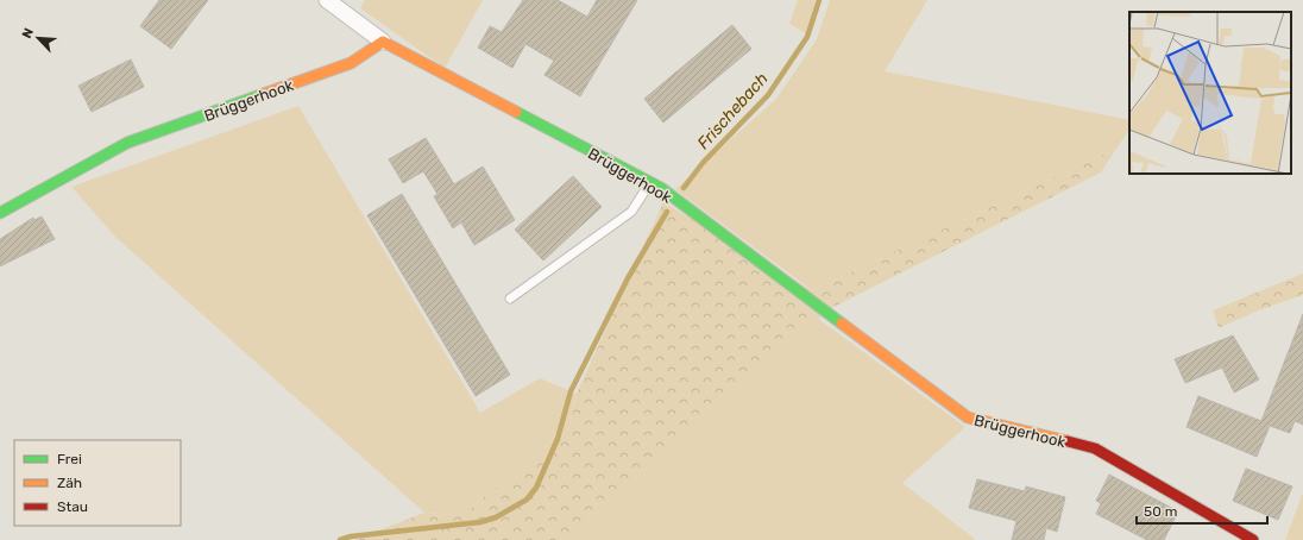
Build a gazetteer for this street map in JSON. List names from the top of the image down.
{
  "streets": {
    "street": ["Brüggerhook"]
  },
  "water": ["Frischebach"],
  "legend": ["Frei", "Zäh", "Stau"],
  "scale_bar": "50 m",
  "north": "top left"
}
